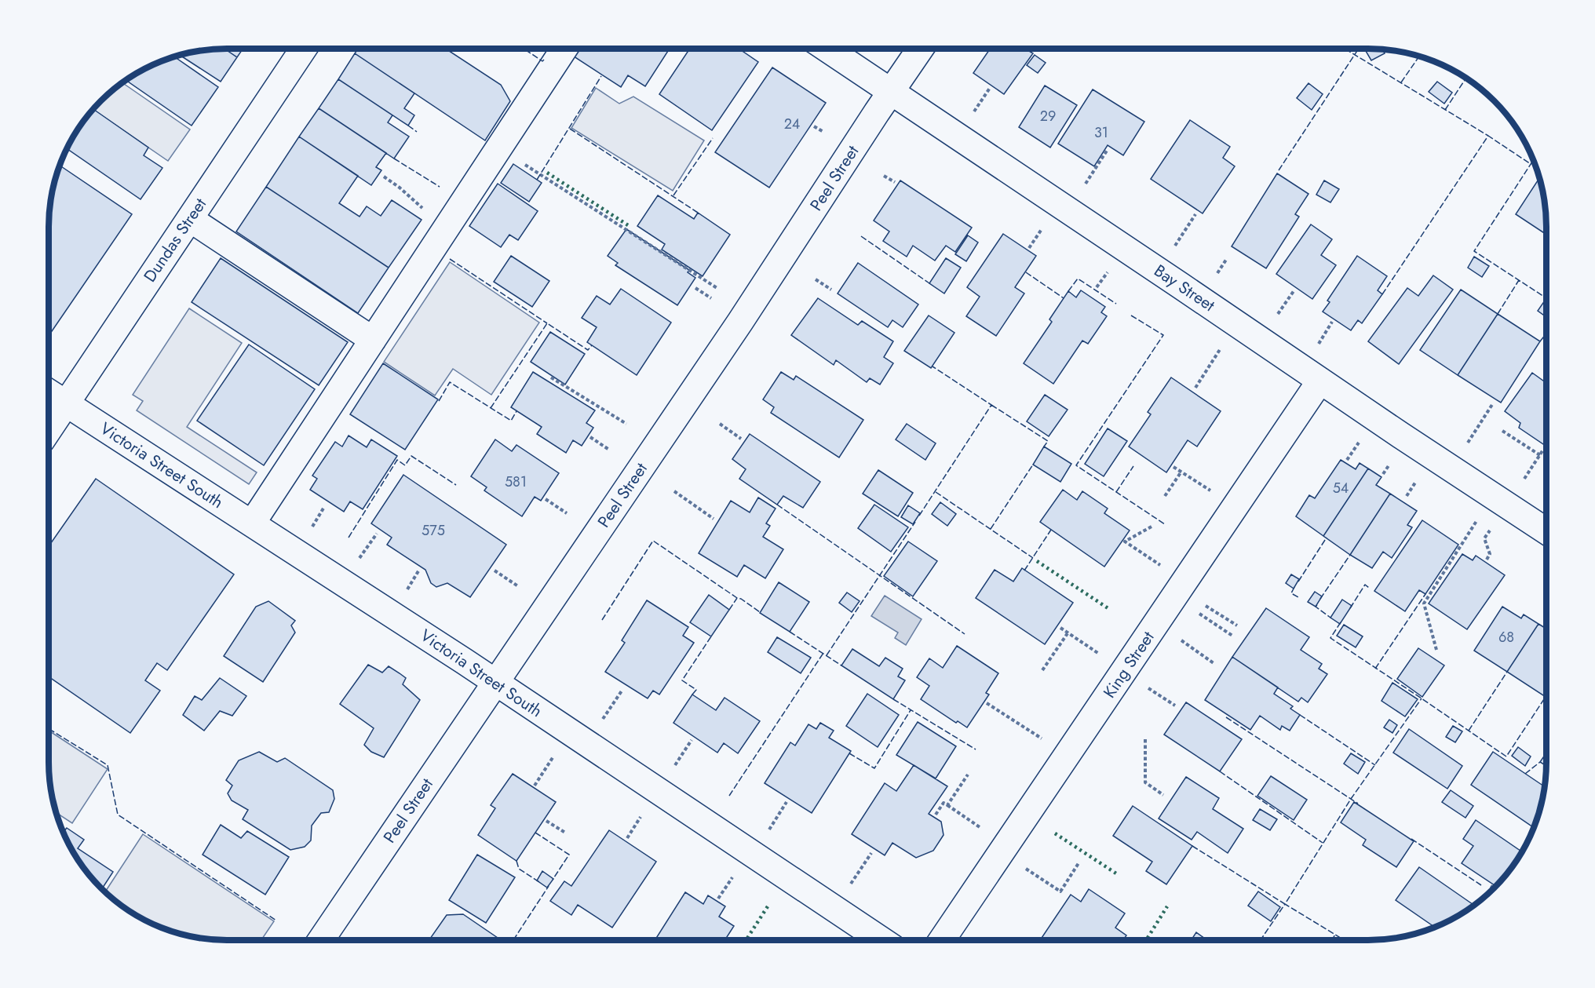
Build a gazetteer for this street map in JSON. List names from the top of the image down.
{
  "streets": {
    "street": [
      "Peel Street",
      "Dundas Street",
      "Bay Street",
      "Victoria Street South",
      "King Street"
    ]
  },
  "crossings": [
    ["Peel Street", "Bay Street"],
    ["Peel Street", "Victoria Street South"],
    ["Dundas Street", "Victoria Street South"],
    ["Bay Street", "King Street"]
  ],
  "house_numbers": [
    "29",
    "24",
    "31",
    "581",
    "54",
    "575",
    "68"
  ]
}
